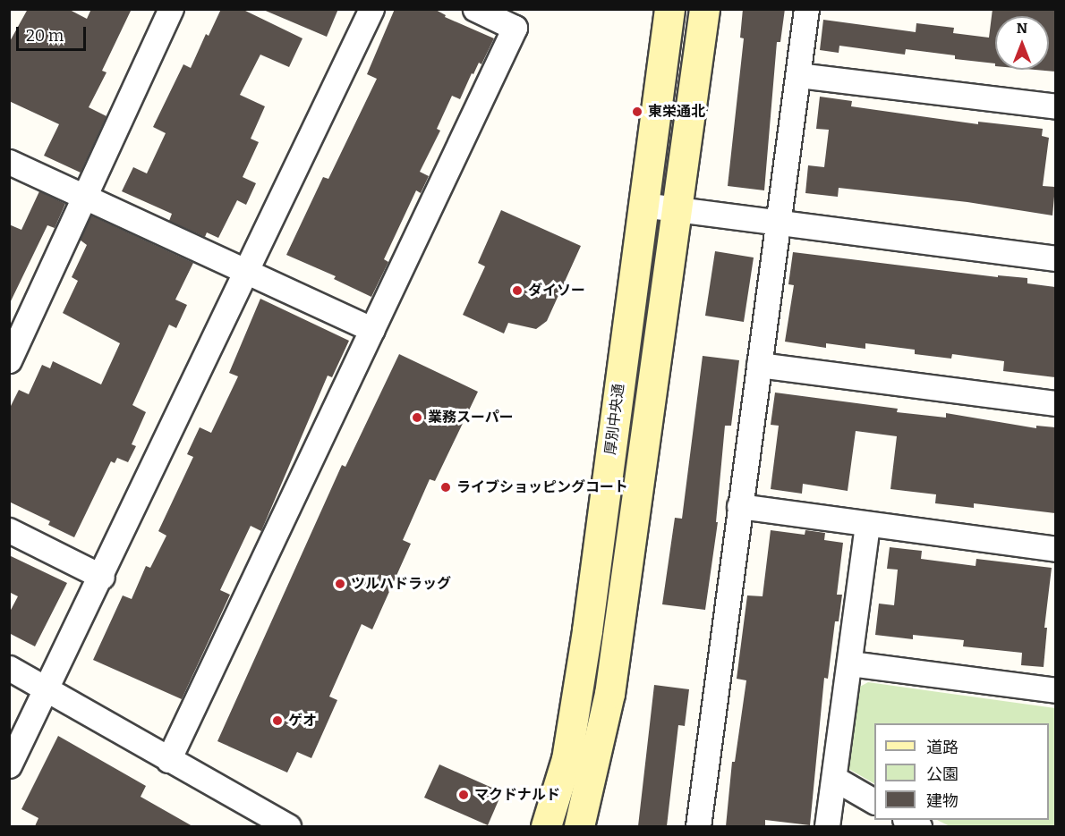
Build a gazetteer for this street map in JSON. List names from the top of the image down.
{
  "streets": {
    "main road": ["厚別中央通"]
  },
  "places": [
    "東栄通北",
    "ダイソー",
    "業務スーパー",
    "ライブショッピングコート",
    "ツルハドラッグ",
    "ゲオ",
    "マクドナルド"
  ],
  "legend": ["道路", "公園", "建物"],
  "scale_bar": "20 m",
  "north": "top"
}
